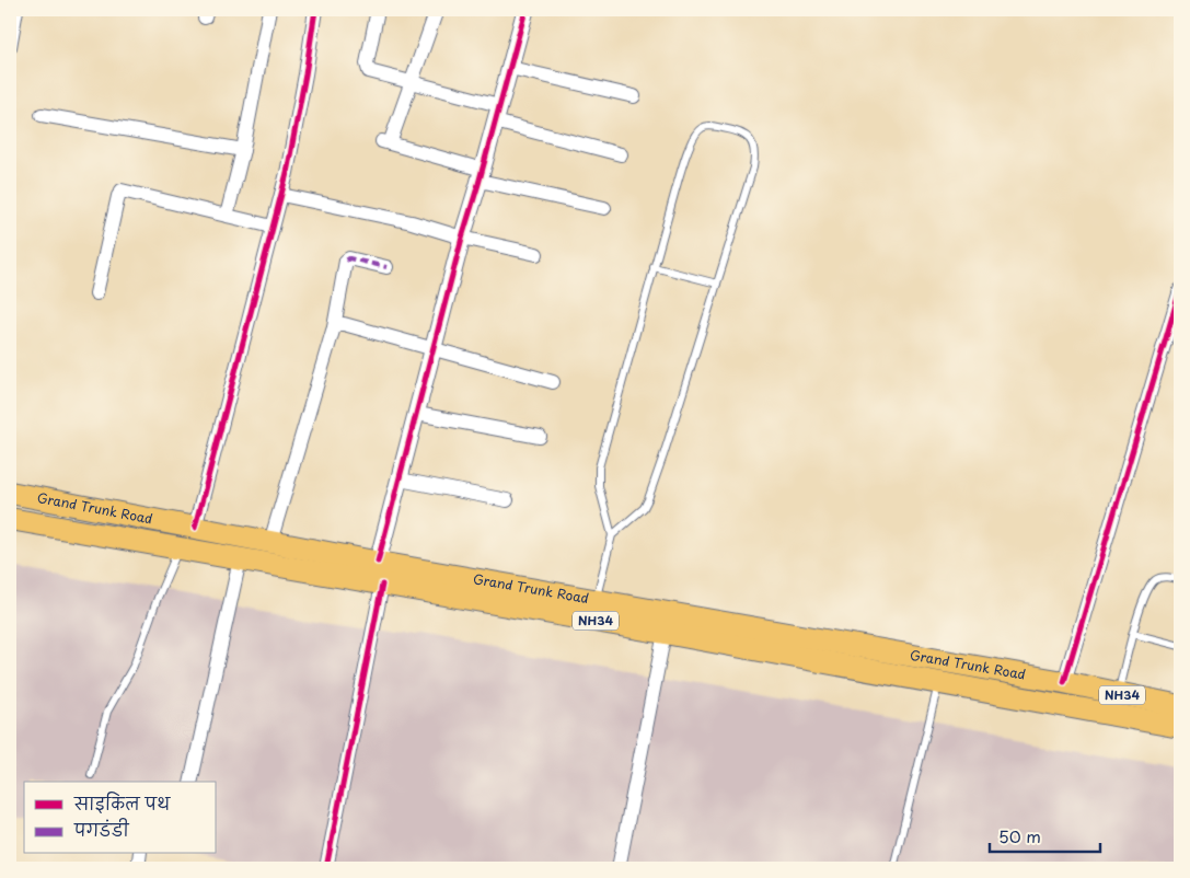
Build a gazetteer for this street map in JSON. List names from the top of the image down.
{
  "streets": {
    "highway": ["Grand Trunk Road", "NH34"]
  },
  "legend": ["साइकिल पथ", "पगडंडी"],
  "scale_bar": "50 m"
}
